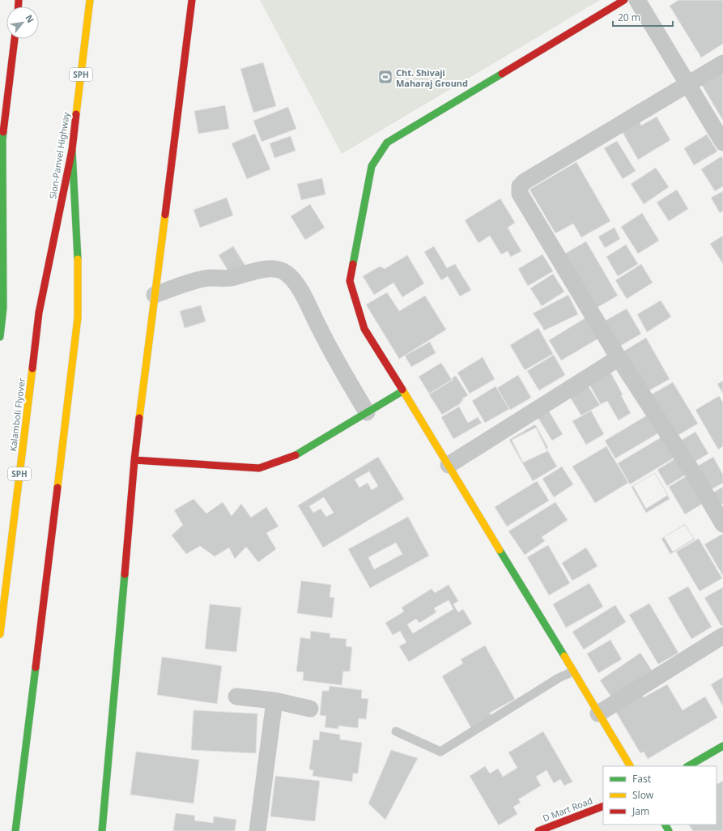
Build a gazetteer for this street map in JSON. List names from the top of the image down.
{
  "streets": {
    "main road": [
      "SPH",
      "Sion-Panvel Highway",
      "Kalamboli Flyover",
      "D Mart Road"
    ]
  },
  "crossings": [
    ["Sion-Panvel Highway", "Kalamboli Flyover"]
  ],
  "places": {
    "sports": ["Cht. Shivaji Maharaj Ground"]
  },
  "legend": ["Fast", "Slow", "Jam"],
  "scale_bar": "20 m",
  "north": "top right"
}
